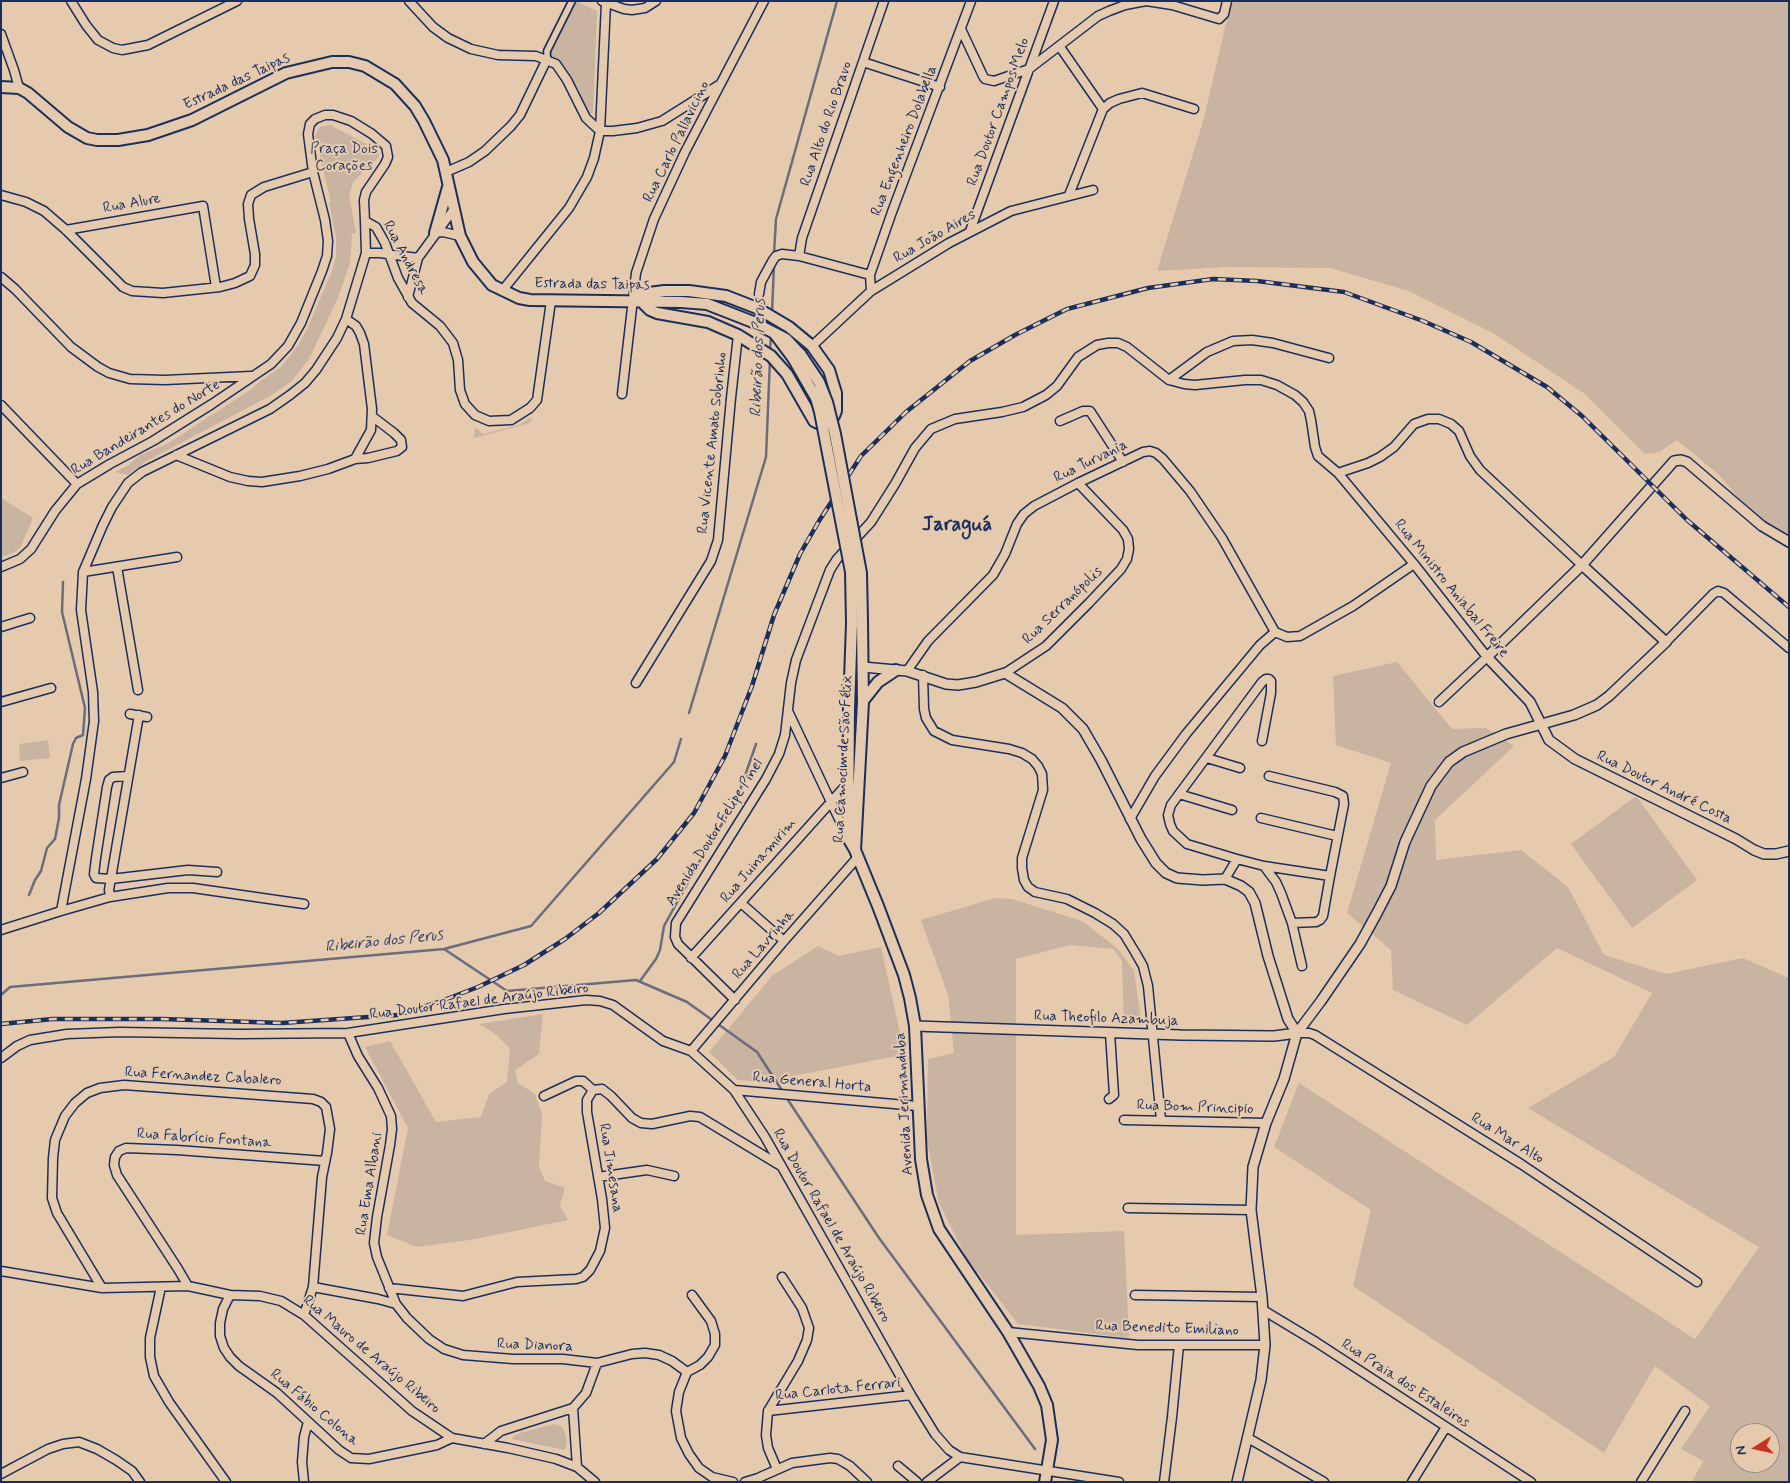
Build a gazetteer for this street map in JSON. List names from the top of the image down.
{
  "streets": {
    "main road": ["Estrada das Taipas", "Rua Camocim de São Félix", "Avenida Jerimanduba"],
    "street": [
      "Rua Doutor Campos Melo",
      "Rua Alto do Rio Bravo",
      "Rua Engenheiro Dolabella",
      "Rua Carlo Pallavicino",
      "Rua Alure",
      "Rua João Aires",
      "Rua Andresa",
      "Rua Bandeirantes do Norte",
      "Rua Vicente Amato Sobrinho",
      "Rua Turvania",
      "Rua Ministro Aniabal Freire",
      "Rua Serranópolis",
      "Rua Doutor André Costa",
      "Avenida Doutor Felipe Pinel",
      "Rua Juinamirim",
      "Rua Lavrinha",
      "Rua Doutor Rafael de Araújo Ribeiro",
      "Rua Theofilo Azambuja",
      "Rua Fernandez Cabalero",
      "Rua General Horta",
      "Rua Bom Principio",
      "Rua Fabrício Fontana",
      "Rua Mar Alto",
      "Rua Jimesana",
      "Rua Ema Albani",
      "Rua Benedito Emiliano",
      "Rua Dianora",
      "Rua Mauro de Araújo Ribeiro",
      "Rua Praia dos Estaleiros",
      "Rua Carlota Ferrari",
      "Rua Fábio Colona"
    ]
  },
  "crossings": [
    ["Estrada das Taipas", "Rua Carlo Pallavicino"],
    ["Estrada das Taipas", "Rua Andresa"],
    ["Estrada das Taipas", "Rua Camocim de São Félix"],
    ["Rua Doutor Campos Melo", "Rua João Aires"],
    ["Rua Engenheiro Dolabella", "Rua João Aires"],
    ["Rua Andresa", "Rua Bandeirantes do Norte"],
    ["Rua Turvania", "Rua Serranópolis"],
    ["Rua Ministro Aniabal Freire", "Rua Doutor André Costa"],
    ["Rua Ministro Aniabal Freire", "Avenida Doutor Felipe Pinel"],
    ["Rua Serranópolis", "Rua Camocim de São Félix"],
    ["Rua Camocim de São Félix", "Rua Juinamirim"],
    ["Rua Camocim de São Félix", "Rua Lavrinha"],
    ["Rua Camocim de São Félix", "Avenida Jerimanduba"],
    ["Avenida Doutor Felipe Pinel", "Rua Juinamirim"],
    ["Avenida Doutor Felipe Pinel", "Rua Lavrinha"],
    ["Rua Lavrinha", "Rua Doutor Rafael de Araújo Ribeiro"],
    ["Rua Lavrinha", "Avenida Jerimanduba"],
    ["Rua Doutor Rafael de Araújo Ribeiro", "Rua General Horta"],
    ["Rua Doutor Rafael de Araújo Ribeiro", "Avenida Jerimanduba"],
    ["Rua Doutor Rafael de Araújo Ribeiro", "Rua Ema Albani"],
    ["Rua Doutor Rafael de Araújo Ribeiro", "Rua Carlota Ferrari"],
    ["Rua Theofilo Azambuja", "Avenida Jerimanduba"],
    ["Rua Theofilo Azambuja", "Rua Mar Alto"],
    ["Rua Fernandez Cabalero", "Rua Fabrício Fontana"],
    ["Rua Fernandez Cabalero", "Rua Mauro de Araújo Ribeiro"],
    ["Rua General Horta", "Avenida Jerimanduba"],
    ["Avenida Jerimanduba", "Rua Benedito Emiliano"],
    ["Rua Fabrício Fontana", "Rua Mauro de Araújo Ribeiro"],
    ["Rua Jimesana", "Rua Ema Albani"],
    ["Rua Ema Albani", "Rua Dianora"],
    ["Rua Mauro de Araújo Ribeiro", "Rua Fábio Colona"]
  ],
  "districts": ["Jaraguá"],
  "water": ["Ribeirão dos Perus"],
  "parks": ["Praça Dois Corações"],
  "north": "left"
}
